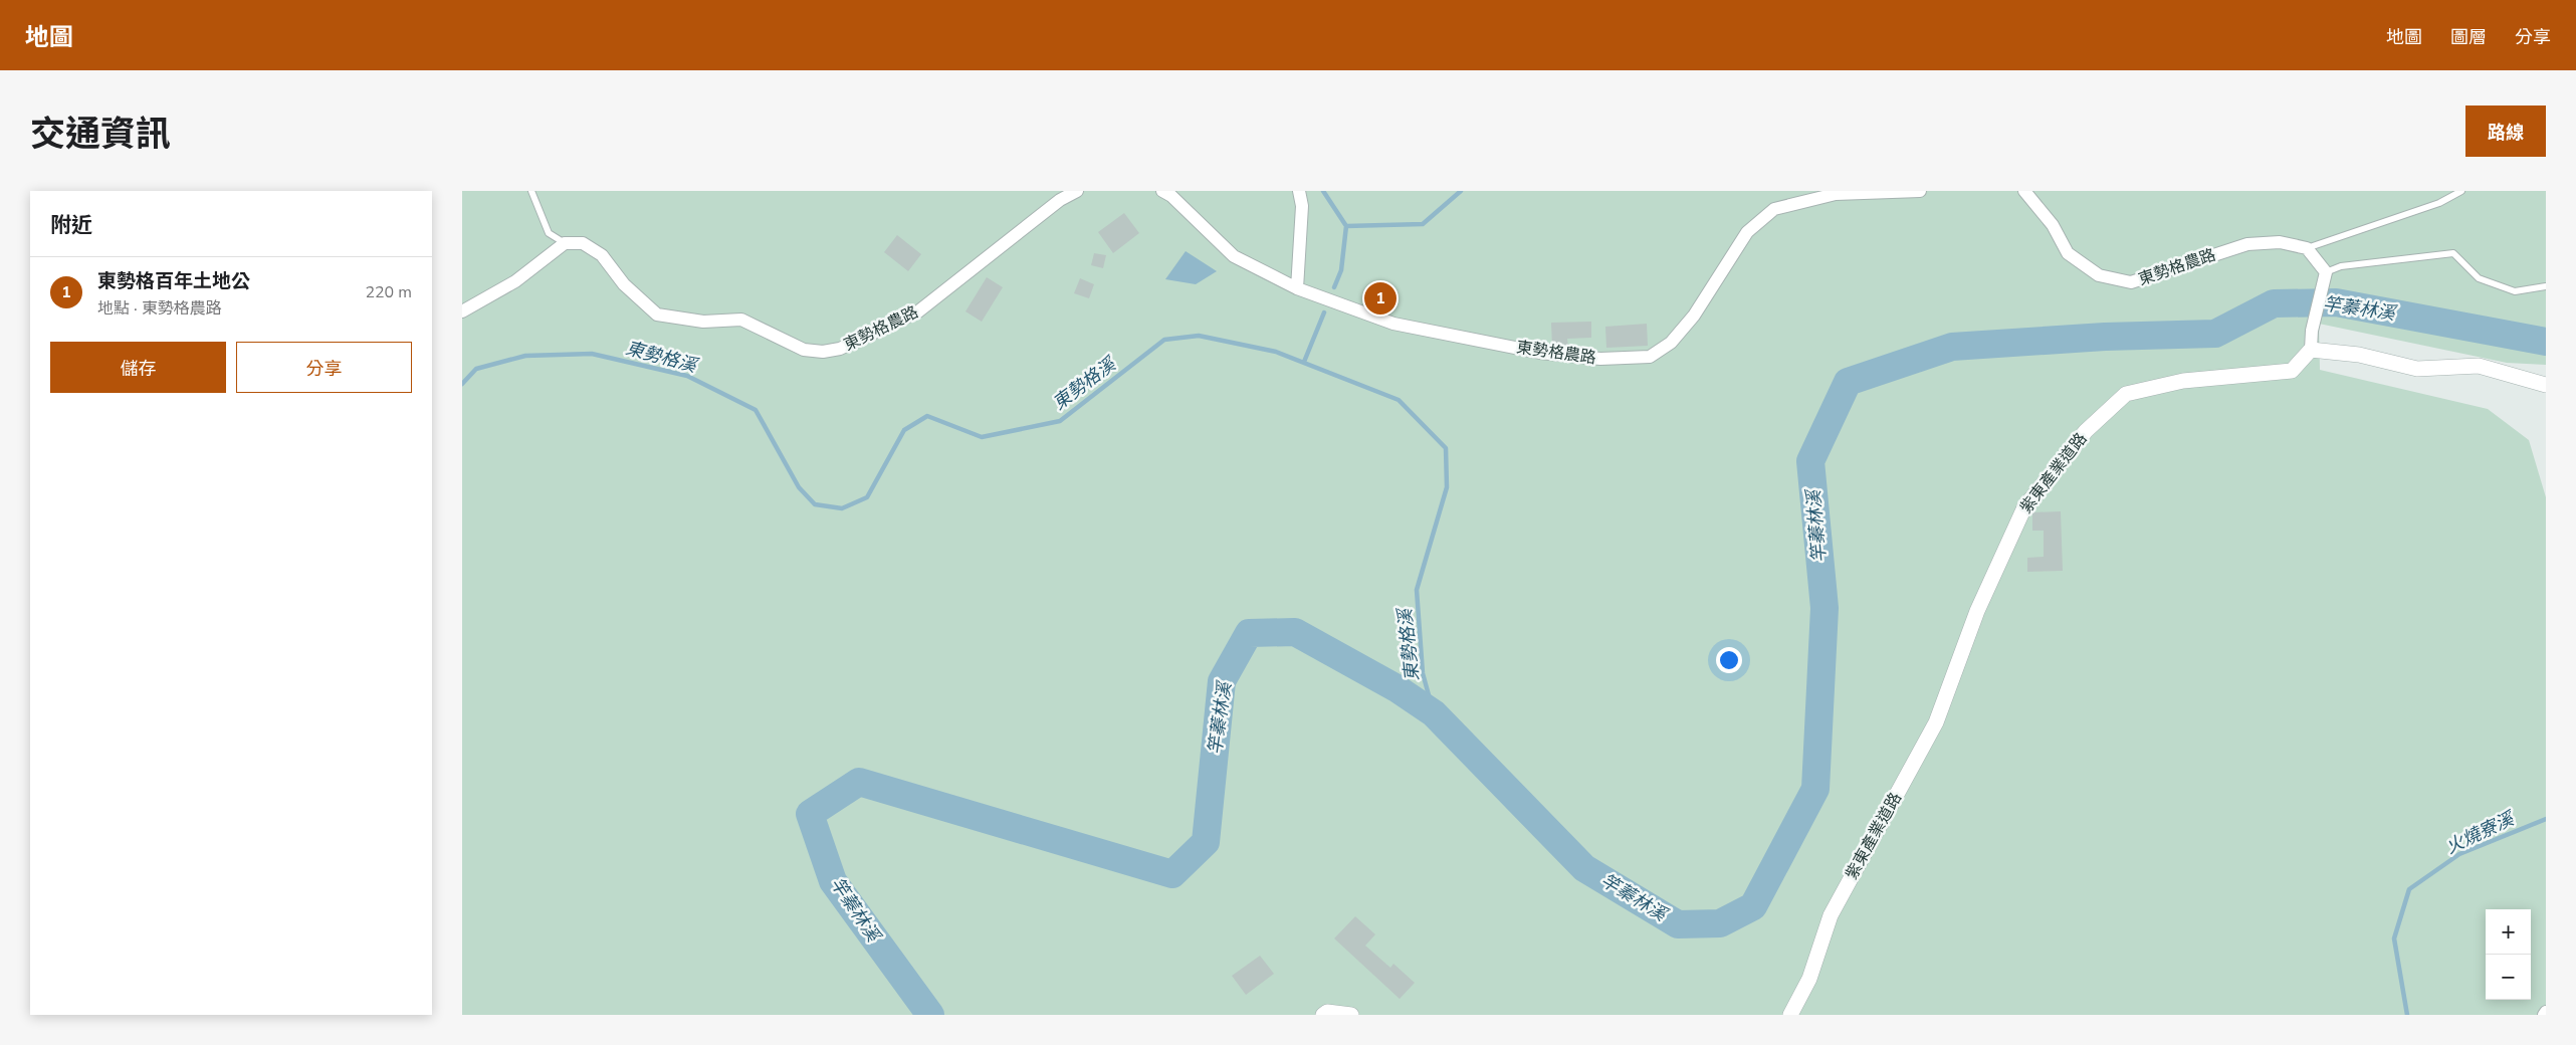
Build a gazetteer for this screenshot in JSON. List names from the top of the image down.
{
  "streets": {
    "street": ["東勢格農路", "紫東產業道路"]
  },
  "water": ["竿蓁林溪", "東勢格溪", "火燒寮溪"],
  "page": {
    "header": "地圖",
    "nav": ["地圖", "圖層", "分享"],
    "title": "交通資訊",
    "buttons": [
      "路線",
      ["儲存", "分享"]
    ],
    "heading": "附近",
    "list": [
      {
        "mark": "1",
        "name": "東勢格百年土地公",
        "note": "地點 · 東勢格農路",
        "value": "220 m"
      }
    ],
    "pins": "1",
    "map_buttons": ["+", "−"]
  }
}
